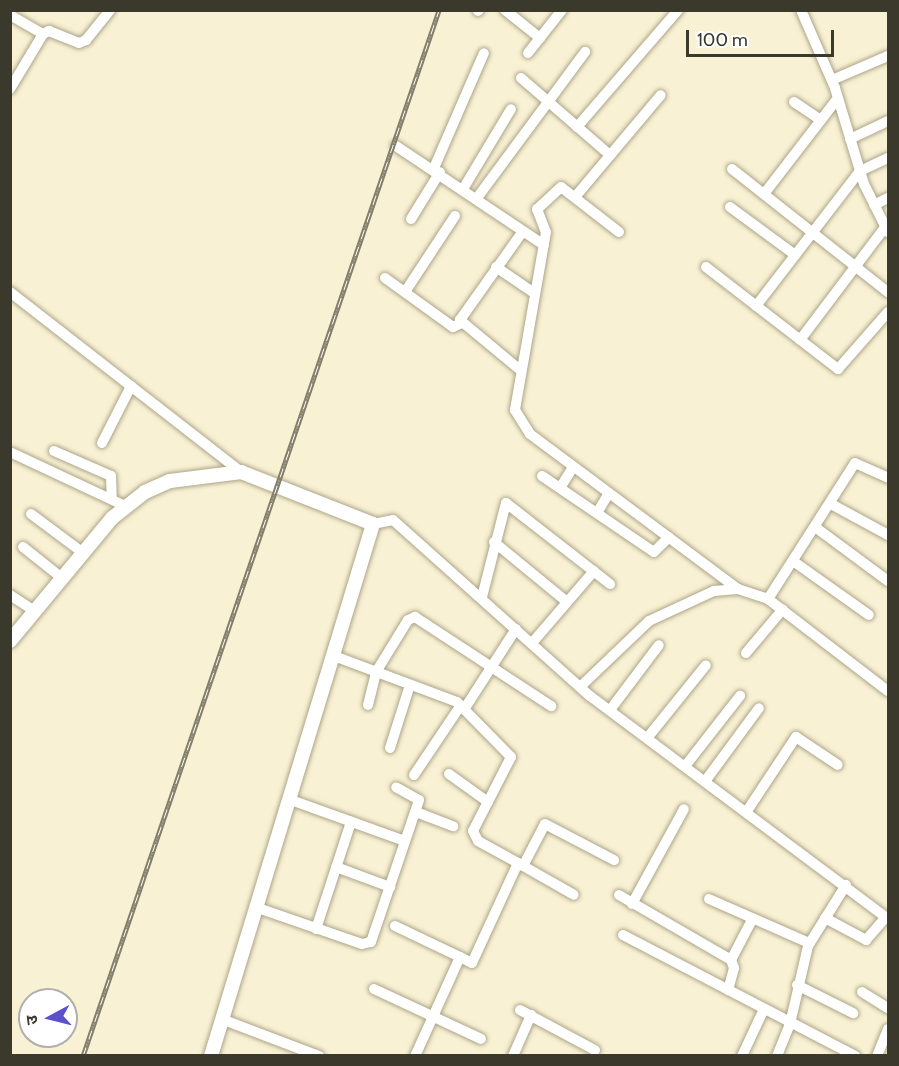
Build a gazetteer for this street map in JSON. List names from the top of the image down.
{
  "scale_bar": "100 m",
  "north": "left"
}
